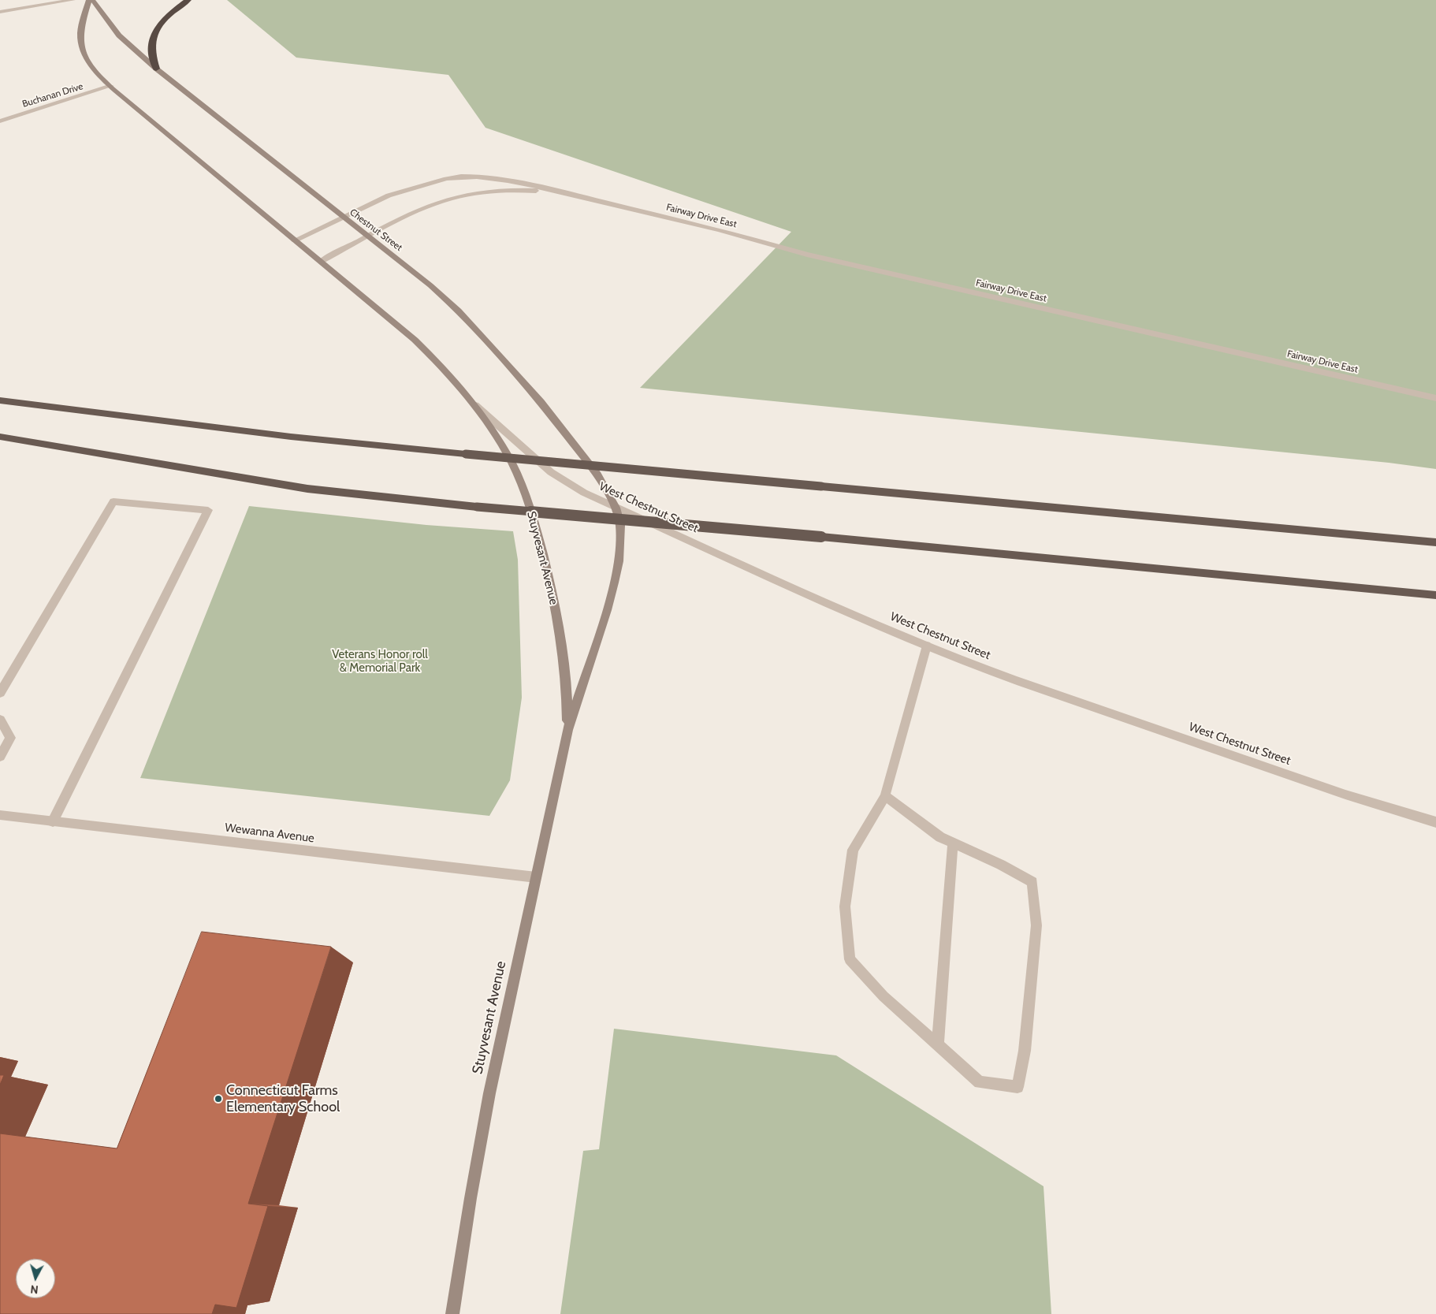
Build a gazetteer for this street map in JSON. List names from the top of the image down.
{
  "streets": {
    "main road": ["Chestnut Street", "Stuyvesant Avenue"],
    "street": [
      "Buchanan Drive",
      "Fairway Drive East",
      "West Chestnut Street",
      "Wewanna Avenue"
    ]
  },
  "crossings": [
    ["Buchanan Drive", "Chestnut Street"],
    ["Fairway Drive East", "Chestnut Street"],
    ["Chestnut Street", "West Chestnut Street"],
    ["Chestnut Street", "Stuyvesant Avenue"],
    ["West Chestnut Street", "Stuyvesant Avenue"],
    ["Stuyvesant Avenue", "Wewanna Avenue"]
  ],
  "parks": ["Veterans Honor roll & Memorial Park"],
  "places": ["Connecticut Farms Elementary School"],
  "north": "bottom"
}
